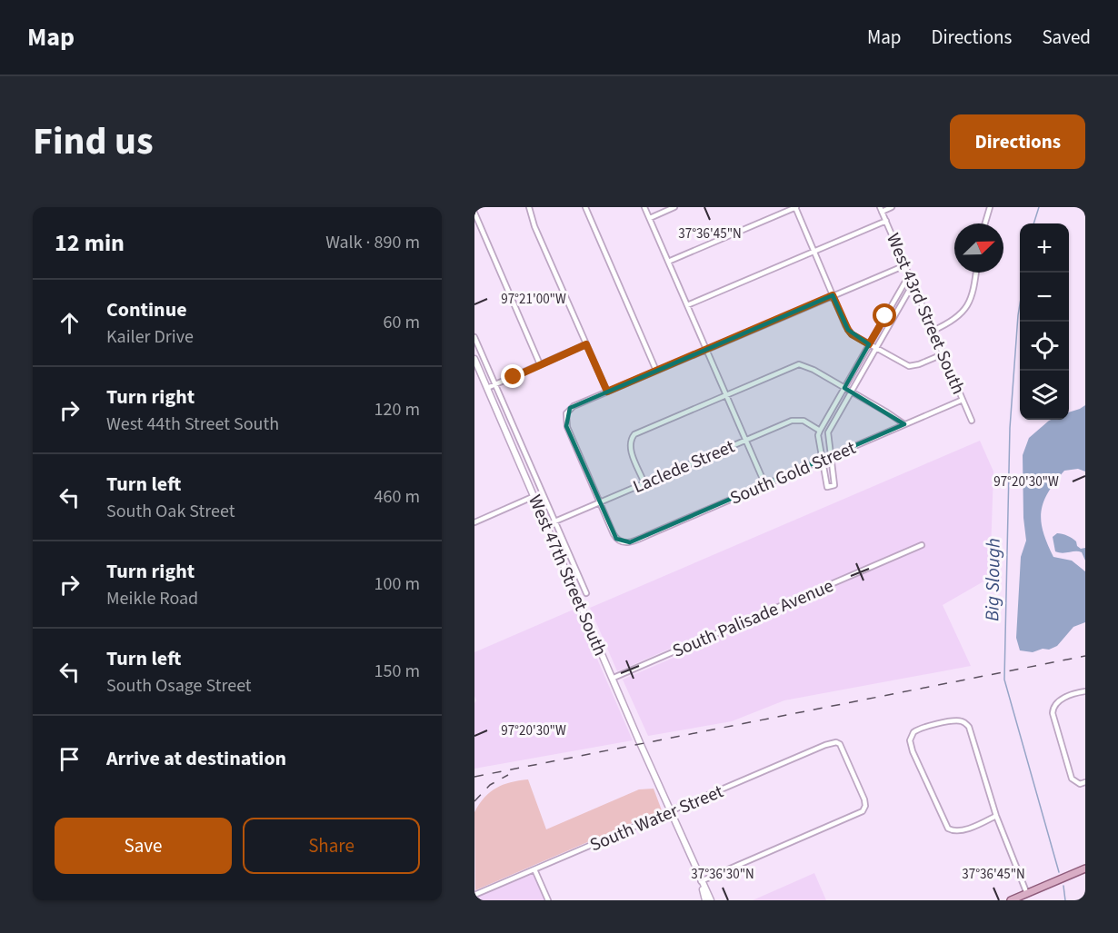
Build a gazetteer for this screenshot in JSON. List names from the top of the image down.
{
  "streets": {
    "street": [
      "West 43rd Street South",
      "Laclede Street",
      "South Gold Street",
      "West 47th Street South",
      "South Palisade Avenue",
      "South Water Street"
    ]
  },
  "crossings": [
    ["West 43rd Street South", "South Gold Street"],
    ["Laclede Street", "South Gold Street"],
    ["Laclede Street", "West 47th Street South"],
    ["West 47th Street South", "South Palisade Avenue"],
    ["West 47th Street South", "South Water Street"]
  ],
  "water": ["Big Slough"],
  "north": "top right",
  "page": {
    "header": "Map",
    "nav": ["Map", "Directions", "Saved"],
    "title": "Find us",
    "buttons": [
      "Directions",
      ["Save", "Share"]
    ],
    "heading": ["12 min", "Walk · 890 m"],
    "map_buttons": ["+", "−"],
    "list": [
      ["Continue", "Kailer Drive", "60 m"],
      ["Turn right", "West 44th Street South", "120 m"],
      ["Turn left", "South Oak Street", "460 m"],
      ["Turn right", "Meikle Road", "100 m"],
      ["Turn left", "South Osage Street", "150 m"],
      "Arrive at destination"
    ]
  },
  "coordinates": [
    "37°36'45\"N",
    "97°21'00\"W",
    "97°20'30\"W",
    "37°36'30\"N"
  ]
}
